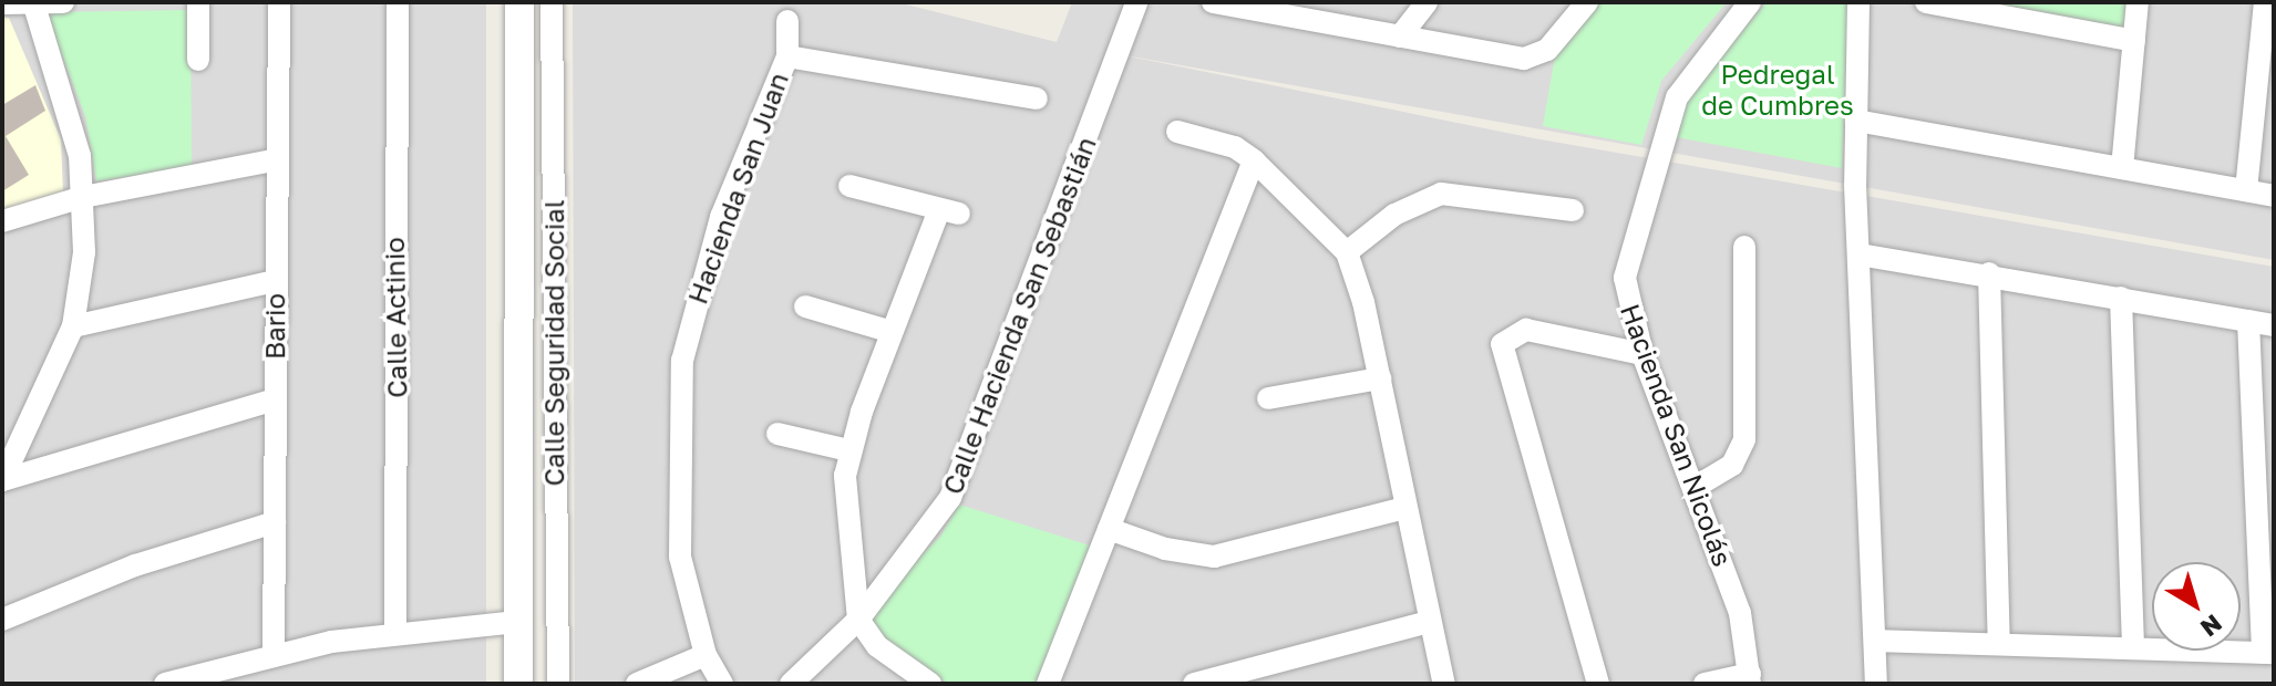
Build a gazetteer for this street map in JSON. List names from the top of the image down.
{
  "streets": {
    "street": [
      "Hacienda San Juan",
      "Calle Hacienda San Sebastián",
      "Calle Actinio",
      "Bario",
      "Calle Seguridad Social",
      "Hacienda San Nicolás"
    ]
  },
  "parks": ["Pedregal de Cumbres"],
  "north": "bottom right"
}
